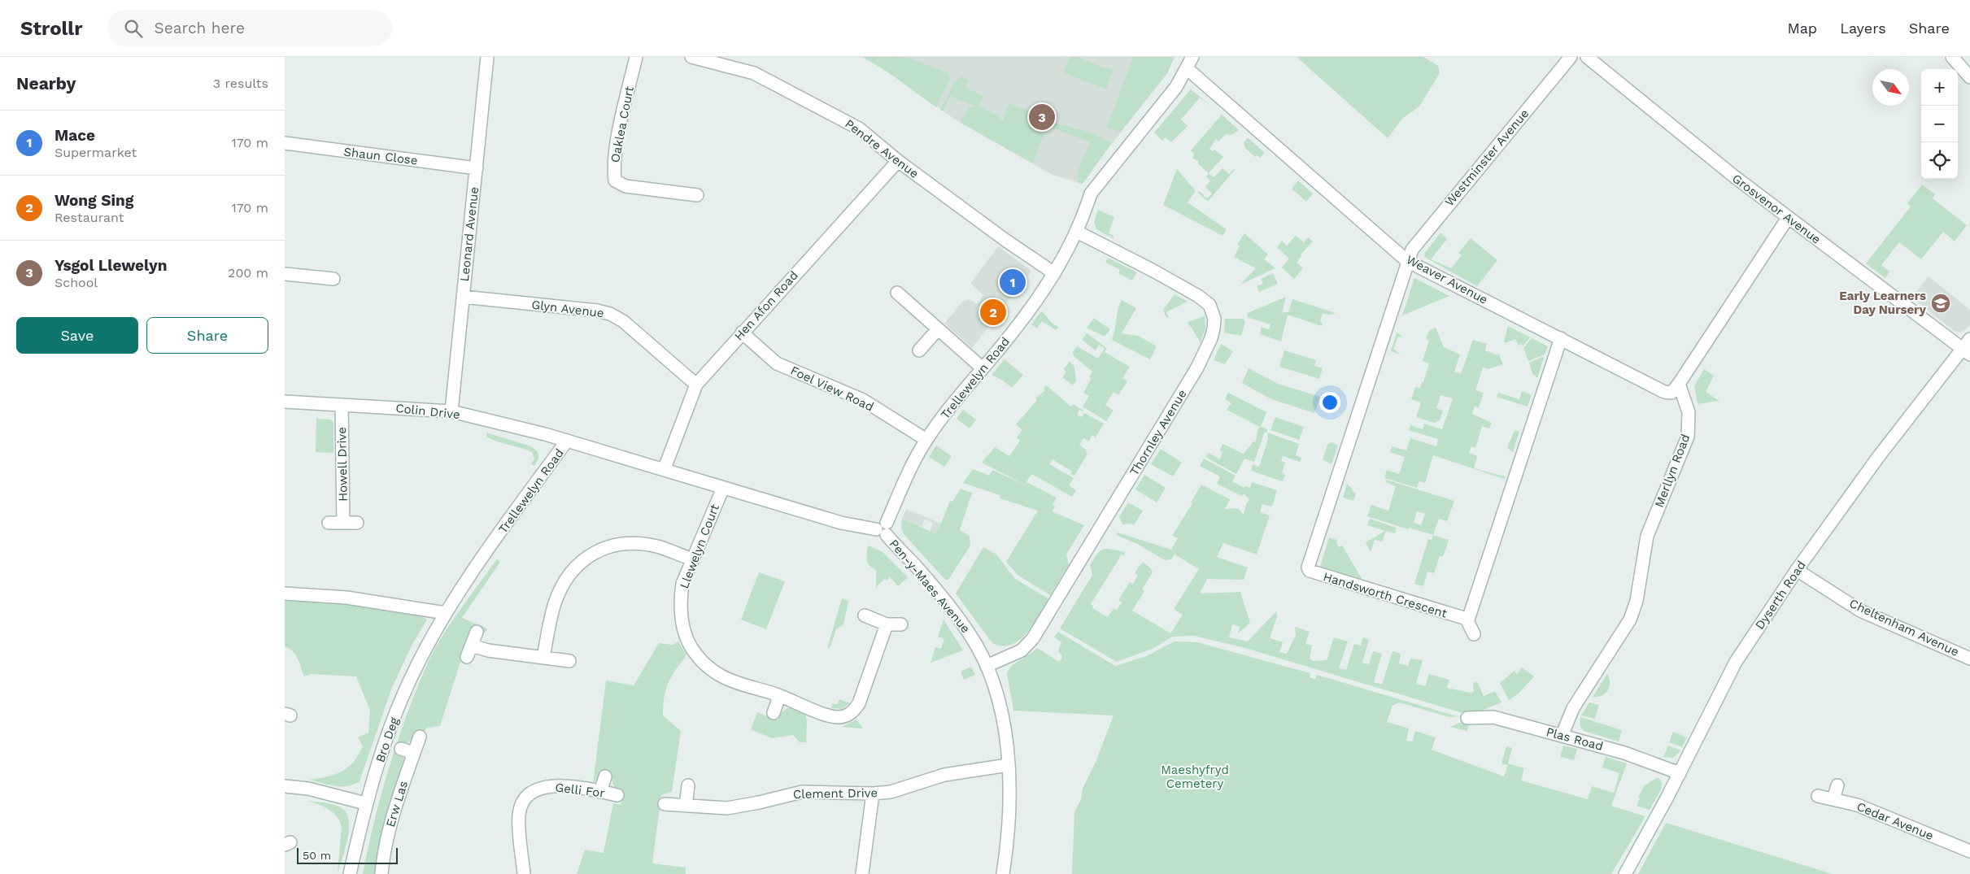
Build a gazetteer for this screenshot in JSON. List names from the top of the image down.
{
  "streets": {
    "street": [
      "Oaklea Court",
      "Pendre Avenue",
      "Shaun Close",
      "Westminster Avenue",
      "Grosvenor Avenue",
      "Leonard Avenue",
      "Weaver Avenue",
      "Hen Afon Road",
      "Glyn Avenue",
      "Trellewelyn Road",
      "Foel View Road",
      "Colin Drive",
      "Thornley Avenue",
      "Howell Drive",
      "Merllyn Road",
      "Llewelyn Court",
      "Pen-y-Maes Avenue",
      "Handsworth Crescent",
      "Dyserth Road",
      "Cheltenham Avenue",
      "Plas Road",
      "Bro Deg",
      "Gelli For",
      "Clement Drive",
      "Erw Las",
      "Cedar Avenue"
    ]
  },
  "crossings": [
    ["Pendre Avenue", "Hen Afon Road"],
    ["Pendre Avenue", "Trellewelyn Road"],
    ["Shaun Close", "Leonard Avenue"],
    ["Westminster Avenue", "Weaver Avenue"],
    ["Westminster Avenue", "Handsworth Crescent"],
    ["Grosvenor Avenue", "Dyserth Road"],
    ["Leonard Avenue", "Glyn Avenue"],
    ["Leonard Avenue", "Colin Drive"],
    ["Weaver Avenue", "Trellewelyn Road"],
    ["Weaver Avenue", "Merllyn Road"],
    ["Weaver Avenue", "Handsworth Crescent"],
    ["Hen Afon Road", "Glyn Avenue"],
    ["Hen Afon Road", "Trellewelyn Road"],
    ["Hen Afon Road", "Foel View Road"],
    ["Trellewelyn Road", "Foel View Road"],
    ["Trellewelyn Road", "Colin Drive"],
    ["Trellewelyn Road", "Thornley Avenue"],
    ["Trellewelyn Road", "Llewelyn Court"],
    ["Trellewelyn Road", "Pen-y-Maes Avenue"],
    ["Trellewelyn Road", "Bro Deg"],
    ["Colin Drive", "Howell Drive"],
    ["Thornley Avenue", "Pen-y-Maes Avenue"],
    ["Merllyn Road", "Plas Road"],
    ["Pen-y-Maes Avenue", "Clement Drive"],
    ["Dyserth Road", "Cheltenham Avenue"],
    ["Dyserth Road", "Plas Road"]
  ],
  "parks": ["Maeshyfryd Cemetery"],
  "places": {
    "school or university": ["Early Learners Day Nursery"]
  },
  "scale_bar": "50 m",
  "north": "bottom right",
  "page": {
    "header": "Strollr",
    "search": "Search here",
    "nav": ["Map", "Layers", "Share"],
    "heading": ["Nearby", "3 results"],
    "map_buttons": ["+", "−"],
    "pins": ["3", "1", "2"],
    "list": [
      {
        "mark": "1",
        "name": "Mace",
        "note": "Supermarket",
        "value": "170 m"
      },
      {
        "mark": "2",
        "name": "Wong Sing",
        "note": "Restaurant",
        "value": "170 m"
      },
      {
        "mark": "3",
        "name": "Ysgol Llewelyn",
        "note": "School",
        "value": "200 m"
      }
    ],
    "buttons": ["Save", "Share"],
    "scale": "50 m"
  }
}
